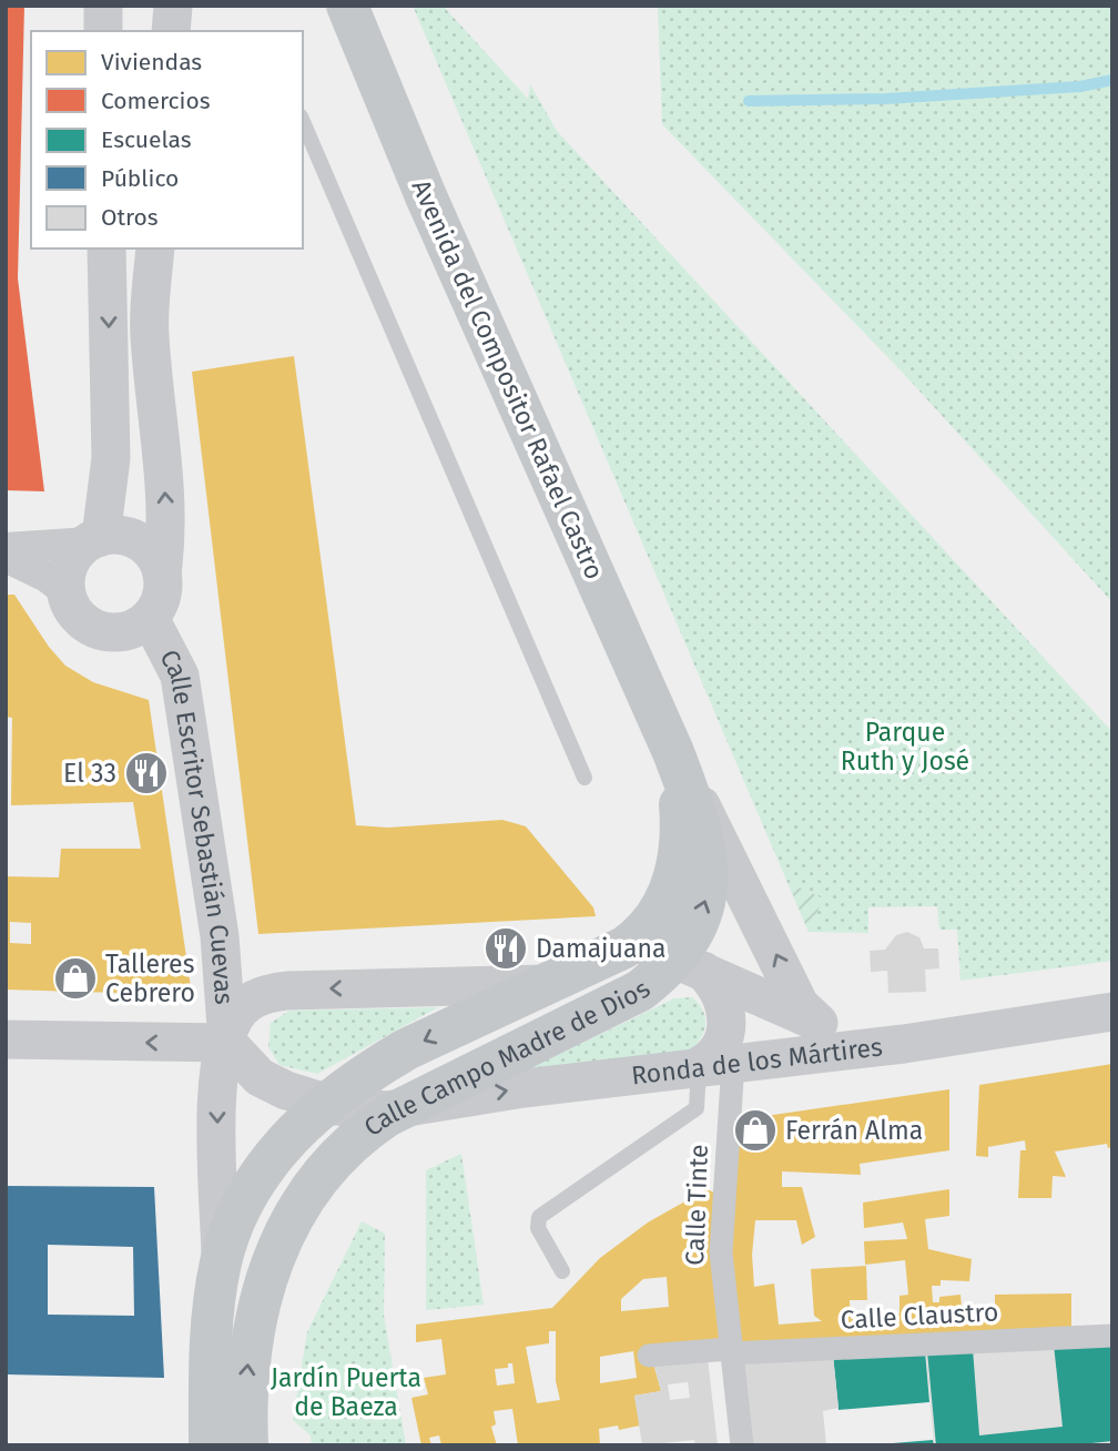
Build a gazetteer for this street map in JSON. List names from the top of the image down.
{
  "streets": {
    "main road": ["Avenida del Compositor Rafael Castro", "Calle Campo Madre de Dios"],
    "street": [
      "Calle Escritor Sebastián Cuevas",
      "Ronda de los Mártires",
      "Calle Tinte",
      "Calle Claustro"
    ]
  },
  "crossings": [
    ["Avenida del Compositor Rafael Castro", "Calle Campo Madre de Dios"],
    ["Calle Escritor Sebastián Cuevas", "Calle Campo Madre de Dios"],
    ["Calle Escritor Sebastián Cuevas", "Ronda de los Mártires"],
    ["Calle Campo Madre de Dios", "Ronda de los Mártires"],
    ["Ronda de los Mártires", "Calle Tinte"],
    ["Calle Tinte", "Calle Claustro"]
  ],
  "parks": ["Parque Ruth y José", "Jardín Puerta de Baeza"],
  "places": {
    "restaurant": ["El 33", "Damajuana"],
    "shop": ["Talleres Cebrero", "Ferrán Alma"]
  },
  "legend": [
    "Viviendas",
    "Comercios",
    "Escuelas",
    "Público",
    "Otros"
  ]
}
